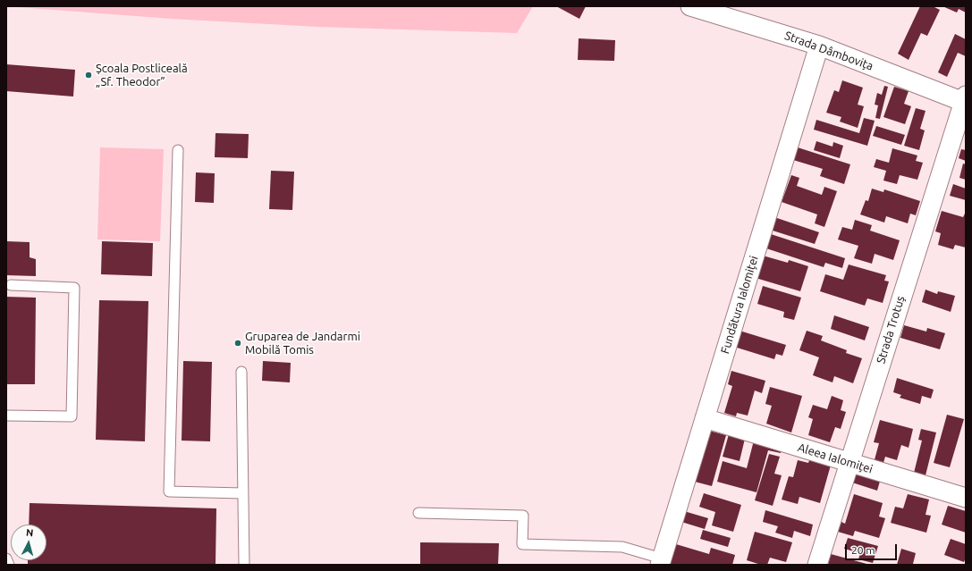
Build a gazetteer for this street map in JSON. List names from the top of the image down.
{
  "streets": {
    "street": [
      "Strada Dâmbovița",
      "Fundătura Ialomiței",
      "Strada Trotuș",
      "Aleea Ialomiței"
    ]
  },
  "crossings": [
    ["Strada Dâmbovița", "Fundătura Ialomiței"],
    ["Strada Dâmbovița", "Strada Trotuș"],
    ["Fundătura Ialomiței", "Aleea Ialomiței"],
    ["Strada Trotuș", "Aleea Ialomiței"]
  ],
  "places": ["Școala Postliceală „Sf. Theodor”", "Gruparea de Jandarmi Mobilă Tomis"],
  "scale_bar": "20 m",
  "north": "top"
}
